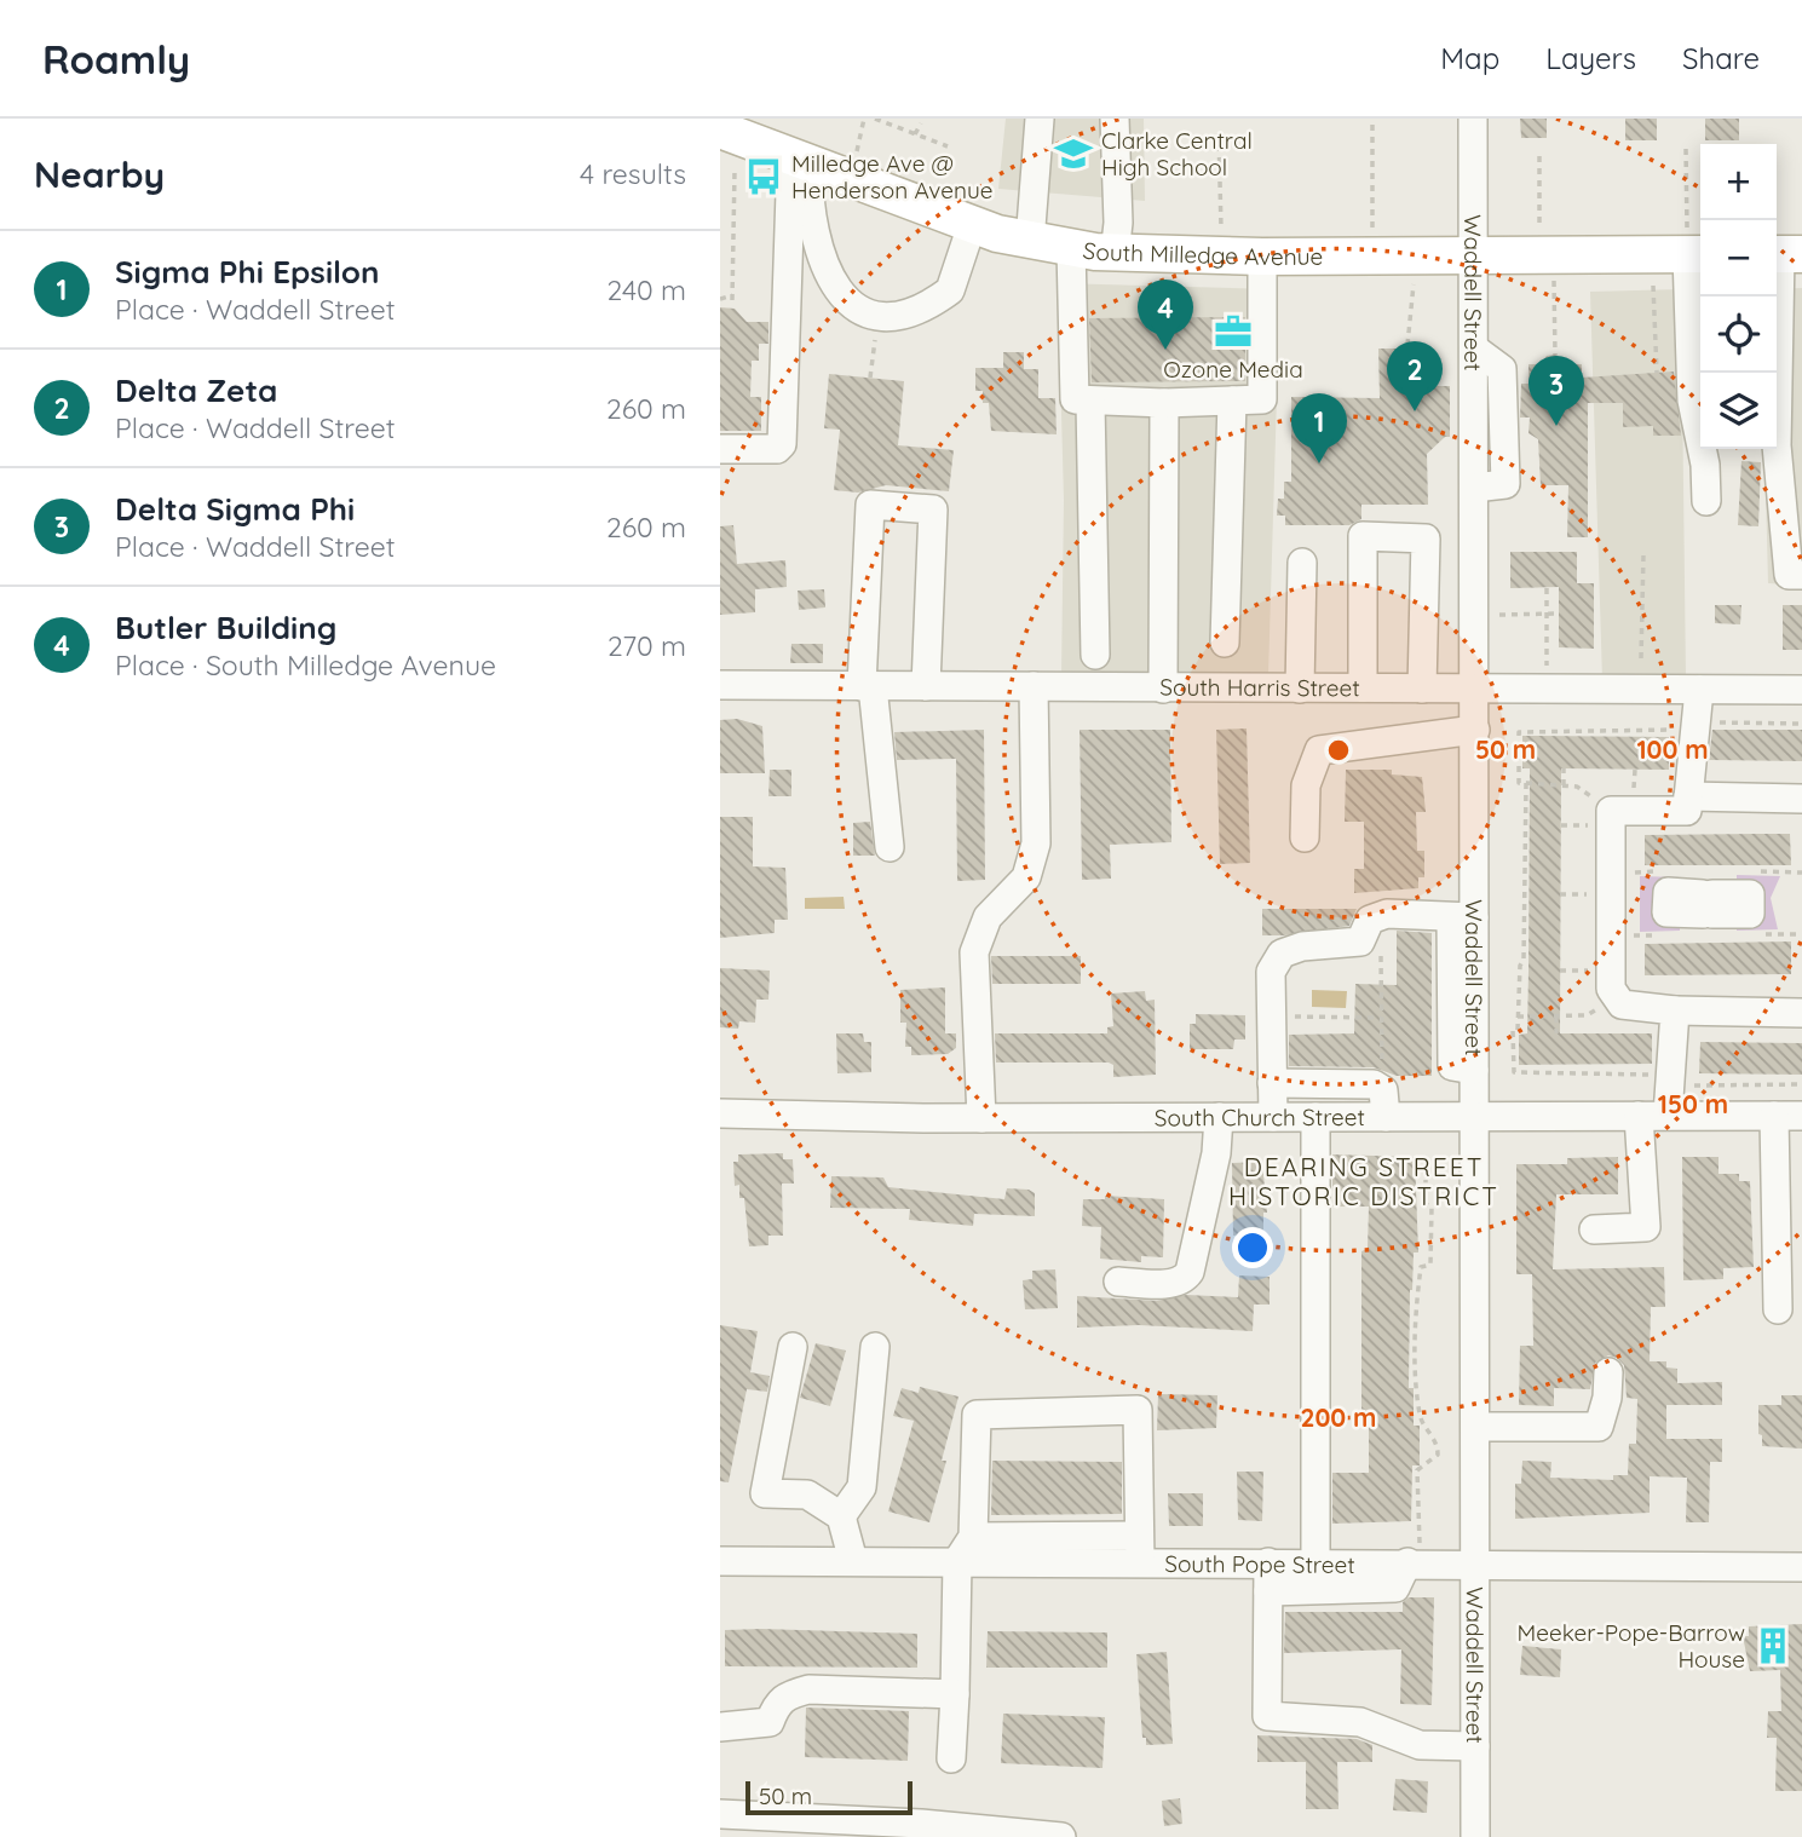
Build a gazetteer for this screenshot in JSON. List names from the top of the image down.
{
  "streets": {
    "main road": ["South Milledge Avenue"],
    "street": [
      "Waddell Street",
      "South Harris Street",
      "South Church Street",
      "South Pope Street"
    ]
  },
  "crossings": [
    ["South Milledge Avenue", "Waddell Street"],
    ["Waddell Street", "South Harris Street"],
    ["Waddell Street", "South Church Street"],
    ["Waddell Street", "South Pope Street"]
  ],
  "districts": ["DEARING STREET HISTORIC DISTRICT"],
  "places": {
    "school or university": ["Clarke Central High School"],
    "bus stop": ["Milledge Ave @ Henderson Avenue"],
    "office": ["Ozone Media"],
    "building": ["Meeker-Pope-Barrow House"]
  },
  "scale_bar": "50 m",
  "page": {
    "header": "Roamly",
    "nav": ["Map", "Layers", "Share"],
    "heading": ["Nearby", "4 results"],
    "map_buttons": ["+", "−"],
    "list": [
      {
        "mark": "1",
        "name": "Sigma Phi Epsilon",
        "note": "Place · Waddell Street",
        "value": "240 m"
      },
      {
        "mark": "2",
        "name": "Delta Zeta",
        "note": "Place · Waddell Street",
        "value": "260 m"
      },
      {
        "mark": "3",
        "name": "Delta Sigma Phi",
        "note": "Place · Waddell Street",
        "value": "260 m"
      },
      {
        "mark": "4",
        "name": "Butler Building",
        "note": "Place · South Milledge Avenue",
        "value": "270 m"
      }
    ],
    "pins": [
      "4",
      "2",
      "3",
      "1"
    ],
    "scale": "50 m"
  },
  "rings": [
    "50 m",
    "100 m",
    "150 m",
    "200 m"
  ]
}
